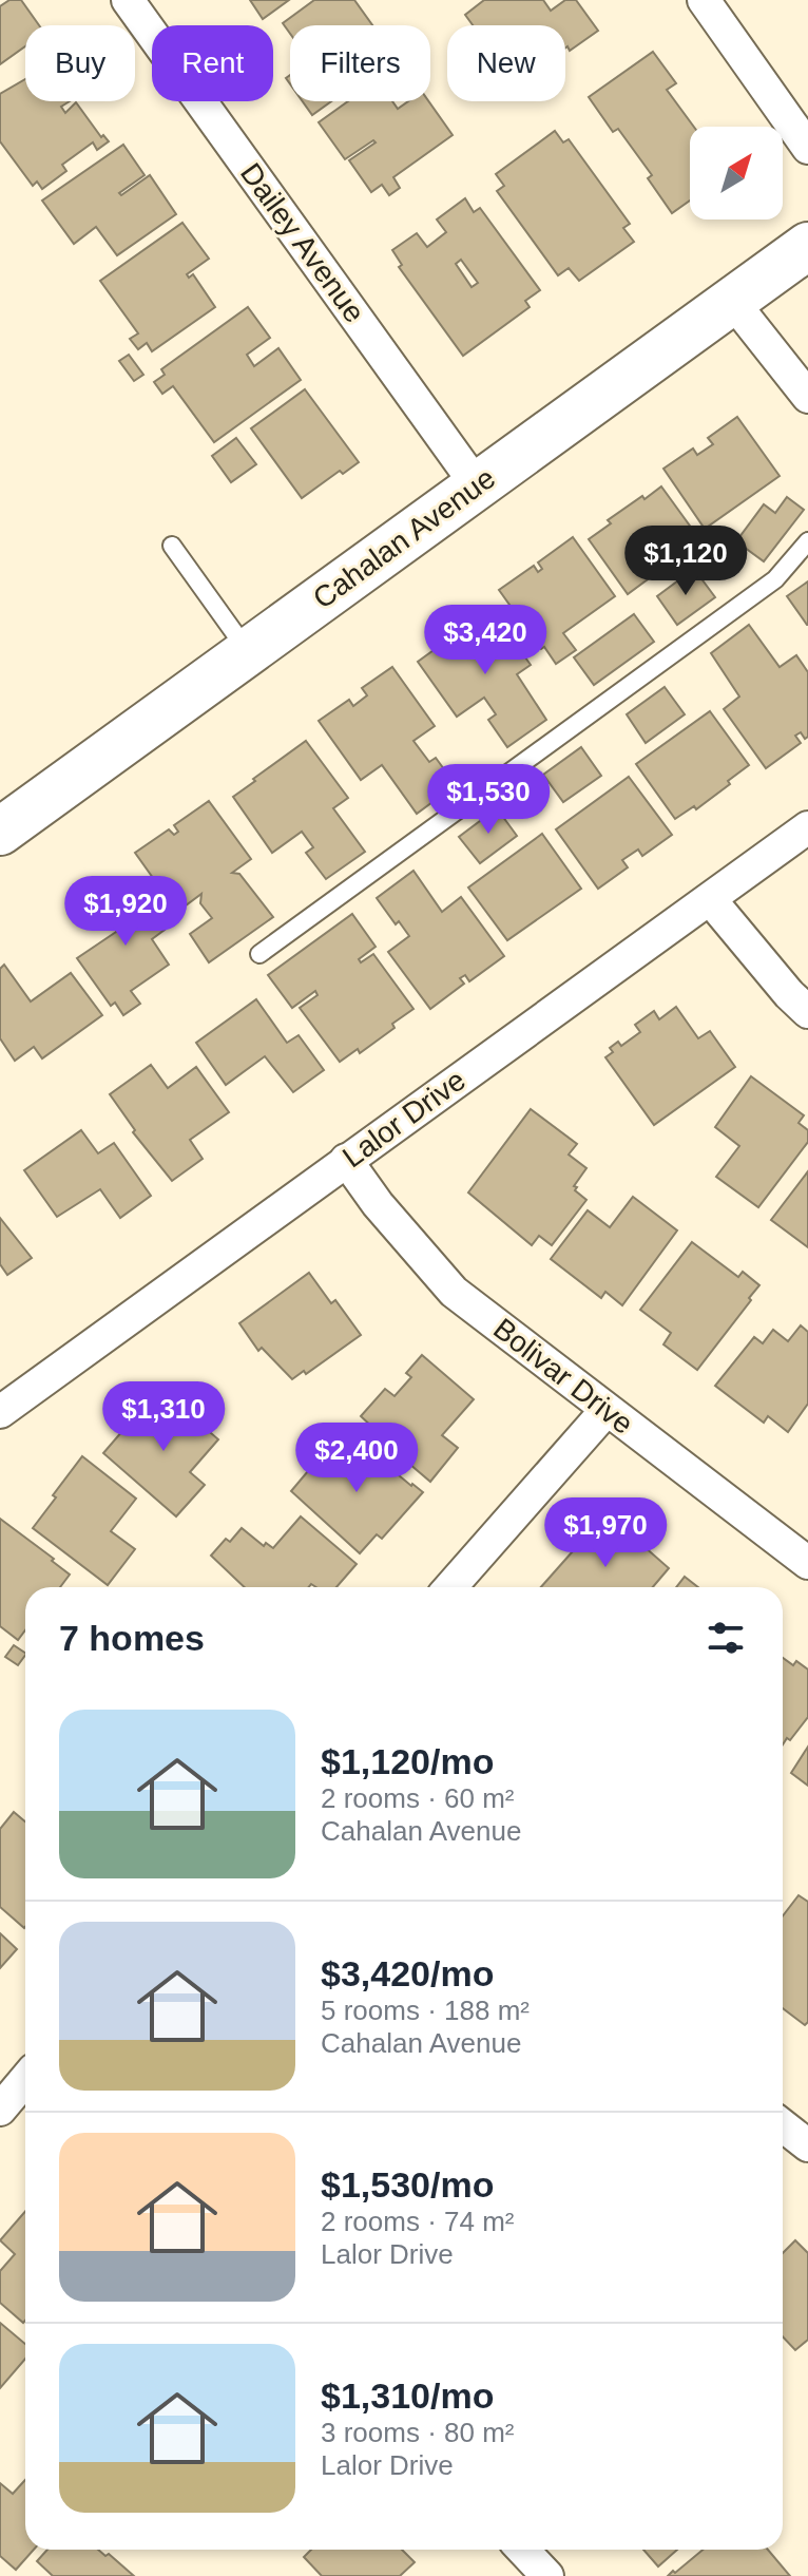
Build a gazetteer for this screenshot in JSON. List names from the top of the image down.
{
  "streets": {
    "street": [
      "Dailey Avenue",
      "Cahalan Avenue",
      "Lalor Drive",
      "Bolivar Drive"
    ]
  },
  "crossings": [
    ["Dailey Avenue", "Cahalan Avenue"],
    ["Lalor Drive", "Bolivar Drive"]
  ],
  "north": "top right",
  "page": {
    "chip": [
      "Buy",
      "Rent",
      "Filters",
      "New"
    ],
    "price": [
      "$1,120",
      "$3,420",
      "$1,530",
      "$1,920",
      "$1,310",
      "$2,400",
      "$1,970"
    ],
    "heading": "7 homes",
    "list": [
      {
        "name": "$1,120/mo",
        "note": "2 rooms · 60 m² · Cahalan Avenue"
      },
      {
        "name": "$3,420/mo",
        "note": "5 rooms · 188 m² · Cahalan Avenue"
      },
      {
        "name": "$1,530/mo",
        "note": "2 rooms · 74 m² · Lalor Drive"
      },
      {
        "name": "$1,310/mo",
        "note": "3 rooms · 80 m² · Lalor Drive"
      }
    ]
  }
}
